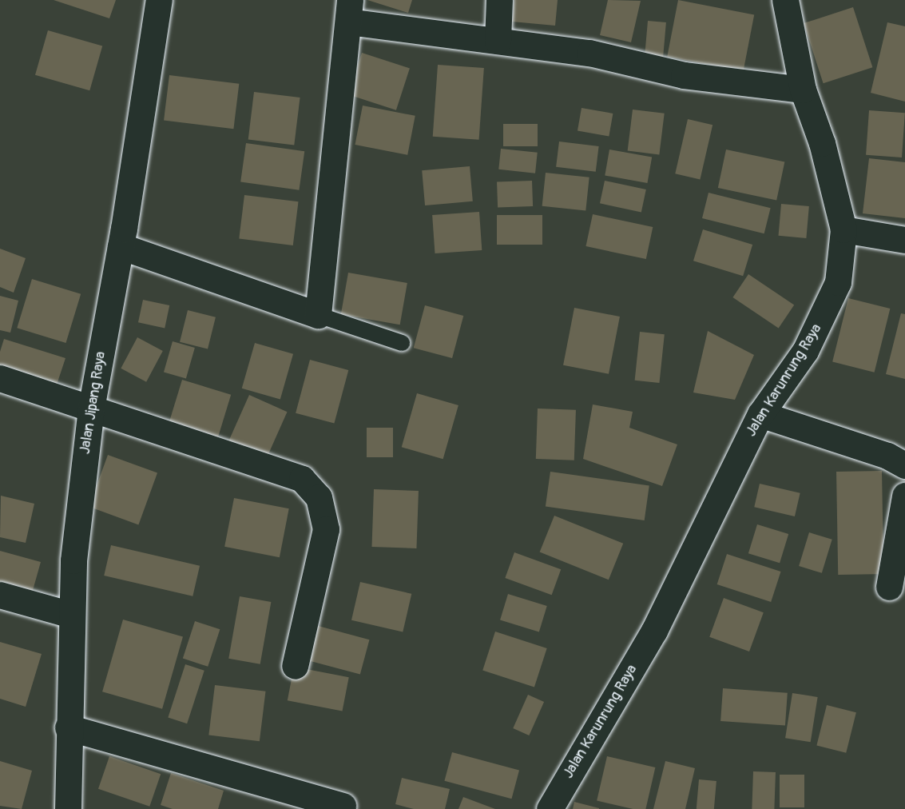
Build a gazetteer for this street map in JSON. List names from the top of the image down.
{
  "streets": {
    "street": ["Jalan Karunrung Raya", "Jalan Jipang Raya"]
  }
}
